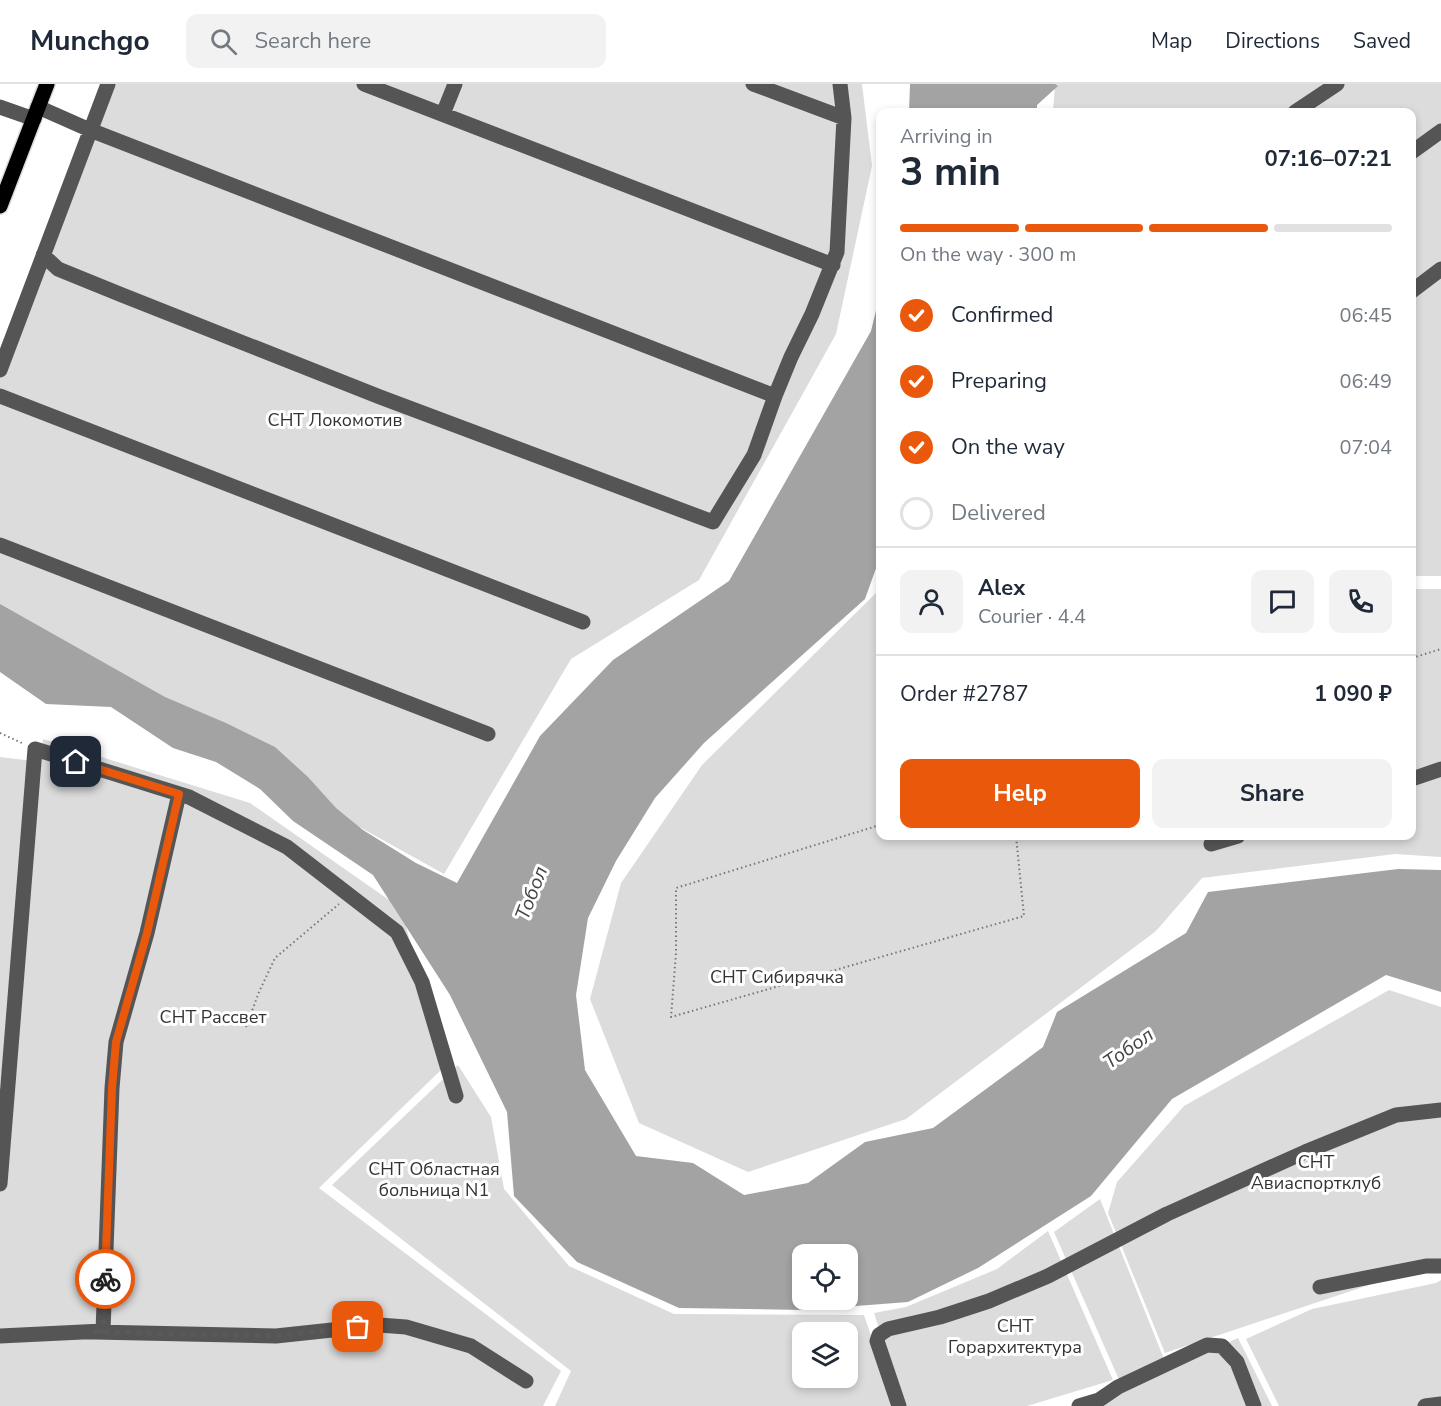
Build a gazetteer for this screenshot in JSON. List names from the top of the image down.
{
  "water": ["Тобол"],
  "parks": [
    "СНТ Локомотив",
    "СНТ Сибирячка",
    "СНТ Рассвет",
    "СНТ Авиаспортклуб",
    "СНТ Областная больница N1",
    "СНТ Горархитектура"
  ],
  "page": {
    "header": "Munchgo",
    "search": "Search here",
    "nav": ["Map", "Directions", "Saved"],
    "heading": ["3 min", "Arriving in", "07:16–07:21"],
    "panel": [
      "Alex",
      "Courier · 4.4",
      "Order #2787",
      "1 090 ₽"
    ],
    "bar": "On the way · 300 m",
    "list": [
      ["Confirmed", "06:45"],
      ["Preparing", "06:49"],
      ["On the way", "07:04"],
      "Delivered"
    ],
    "buttons": ["Help", "Share"]
  }
}
